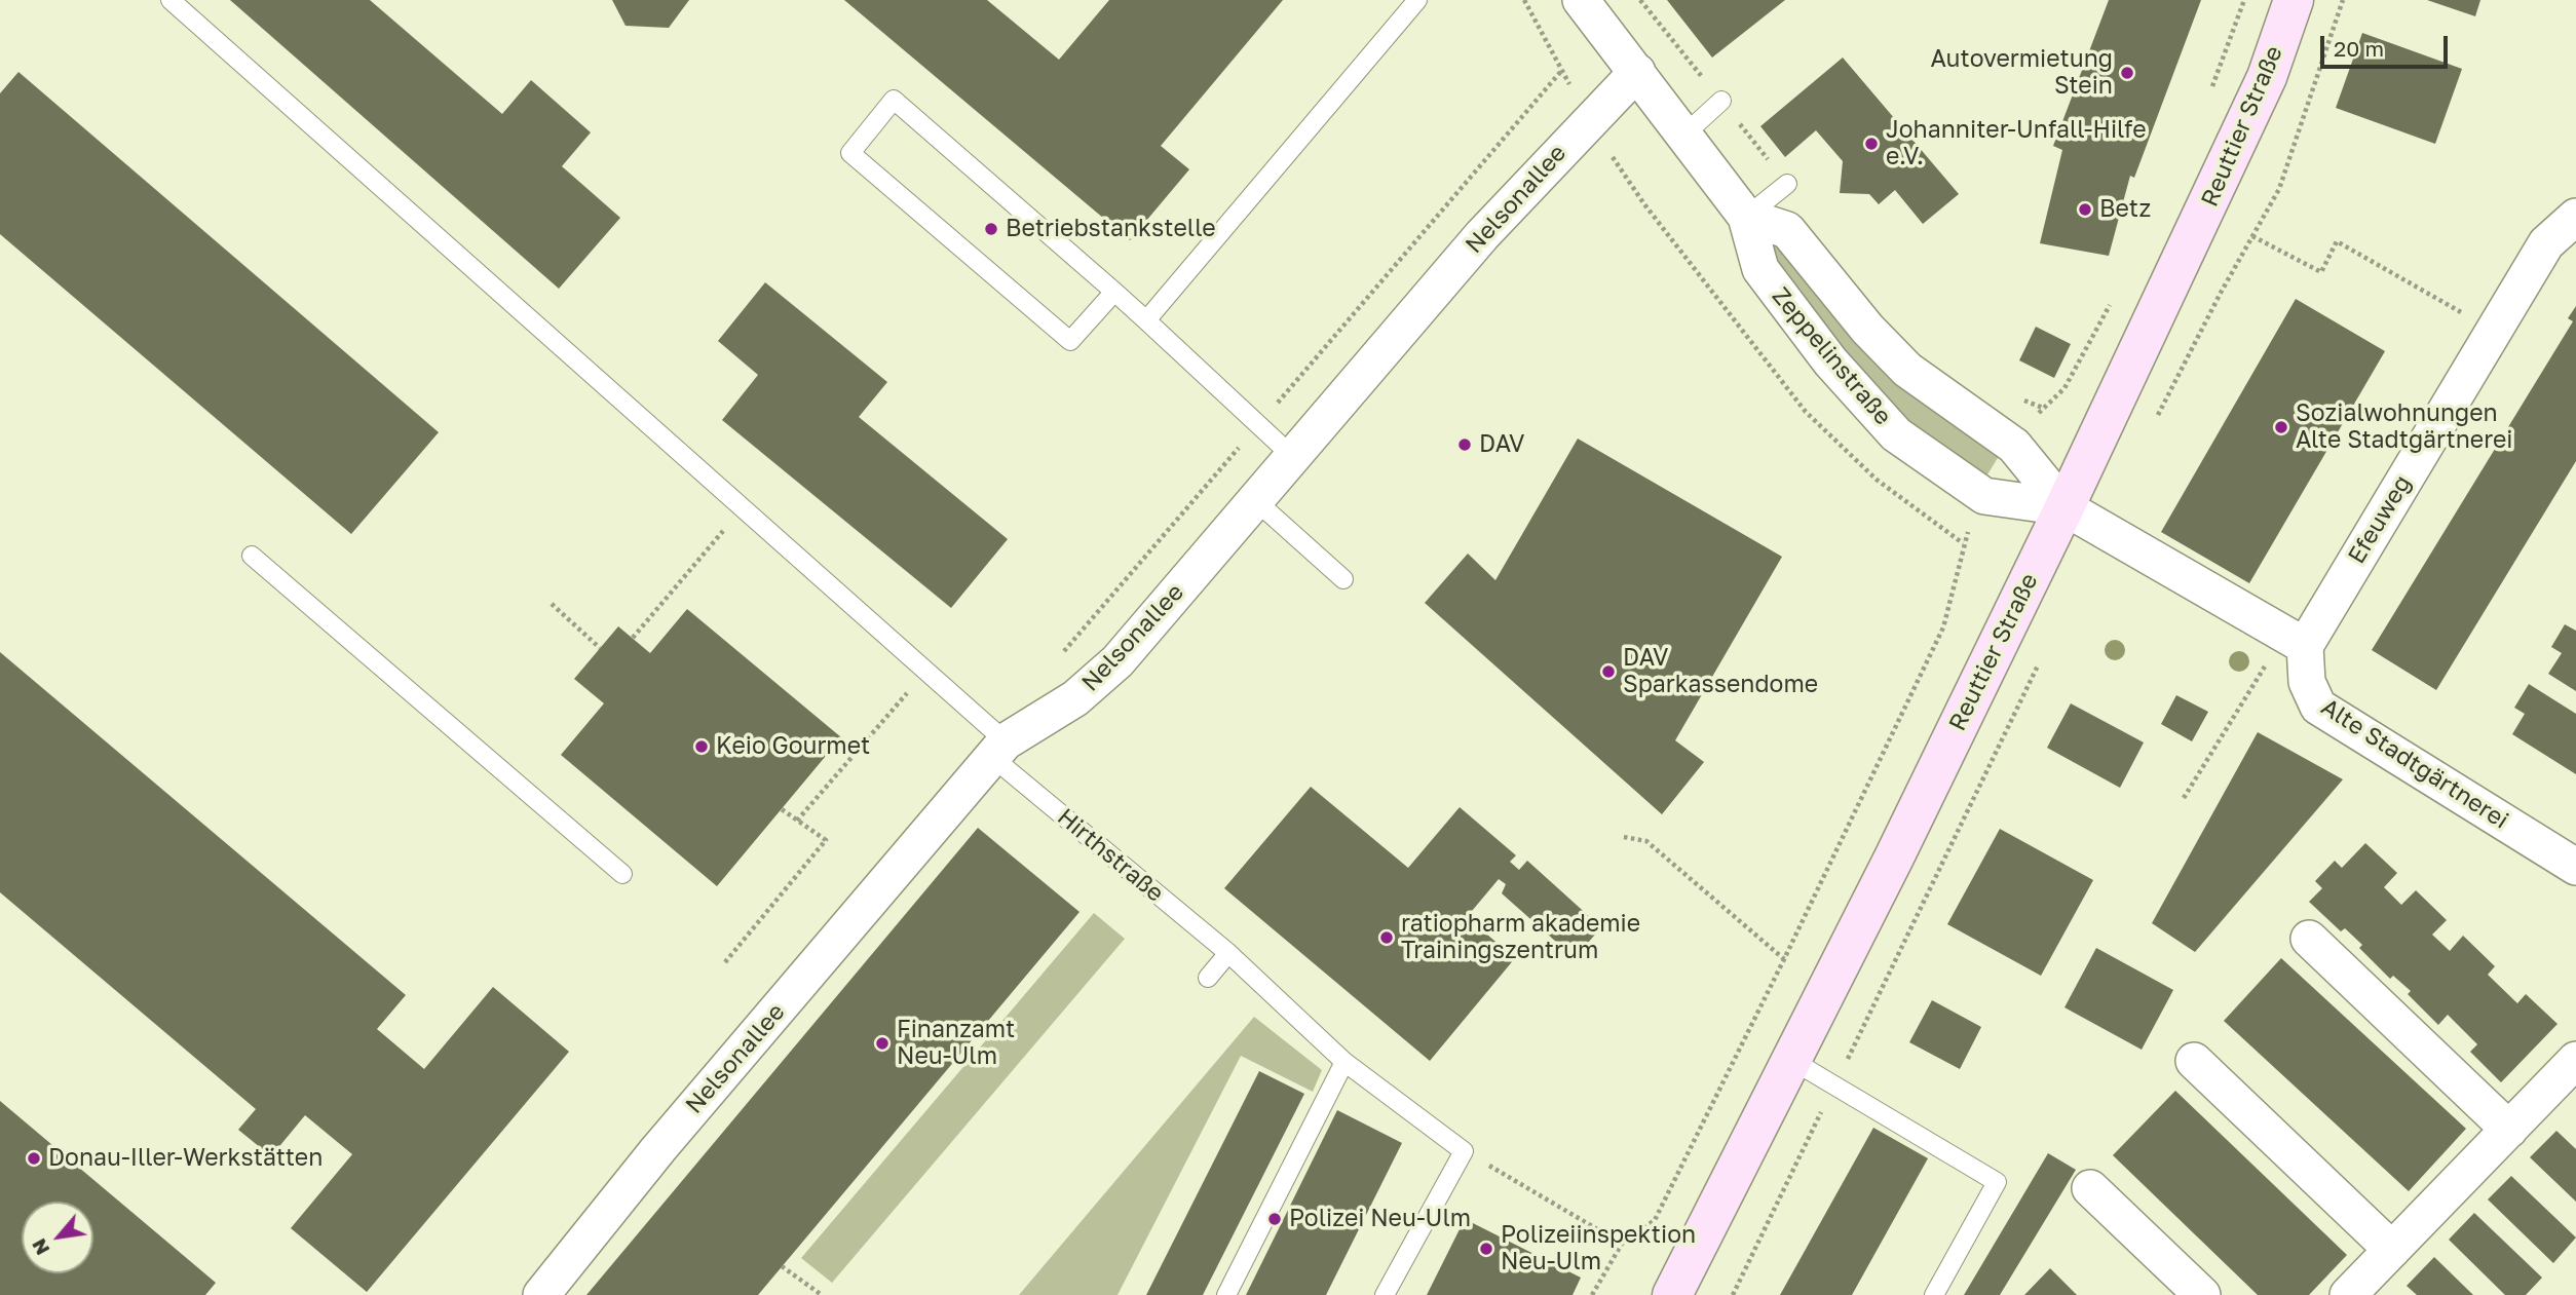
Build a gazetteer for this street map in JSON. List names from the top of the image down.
{
  "streets": {
    "main road": ["Reuttier Straße"],
    "street": [
      "Nelsonallee",
      "Zeppelinstraße",
      "Efeuweg",
      "Alte Stadtgärtnerei"
    ],
    "lane": ["Hirthstraße"]
  },
  "crossings": [
    ["Reuttier Straße", "Zeppelinstraße"],
    ["Nelsonallee", "Zeppelinstraße"],
    ["Nelsonallee", "Hirthstraße"],
    ["Efeuweg", "Alte Stadtgärtnerei"]
  ],
  "places": [
    "Autovermietung Stein",
    "Johanniter-Unfall-Hilfe e.V.",
    "Betz",
    "Betriebstankstelle",
    "Sozialwohnungen Alte Stadtgärtnerei",
    "DAV",
    "DAV Sparkassendome",
    "Keio Gourmet",
    "ratiopharm akademie Trainingszentrum",
    "Finanzamt Neu-Ulm",
    "Donau-Iller-Werkstätten",
    "Polizei Neu-Ulm",
    "Polizeiinspektion Neu-Ulm"
  ],
  "scale_bar": "20 m",
  "north": "bottom left"
}
